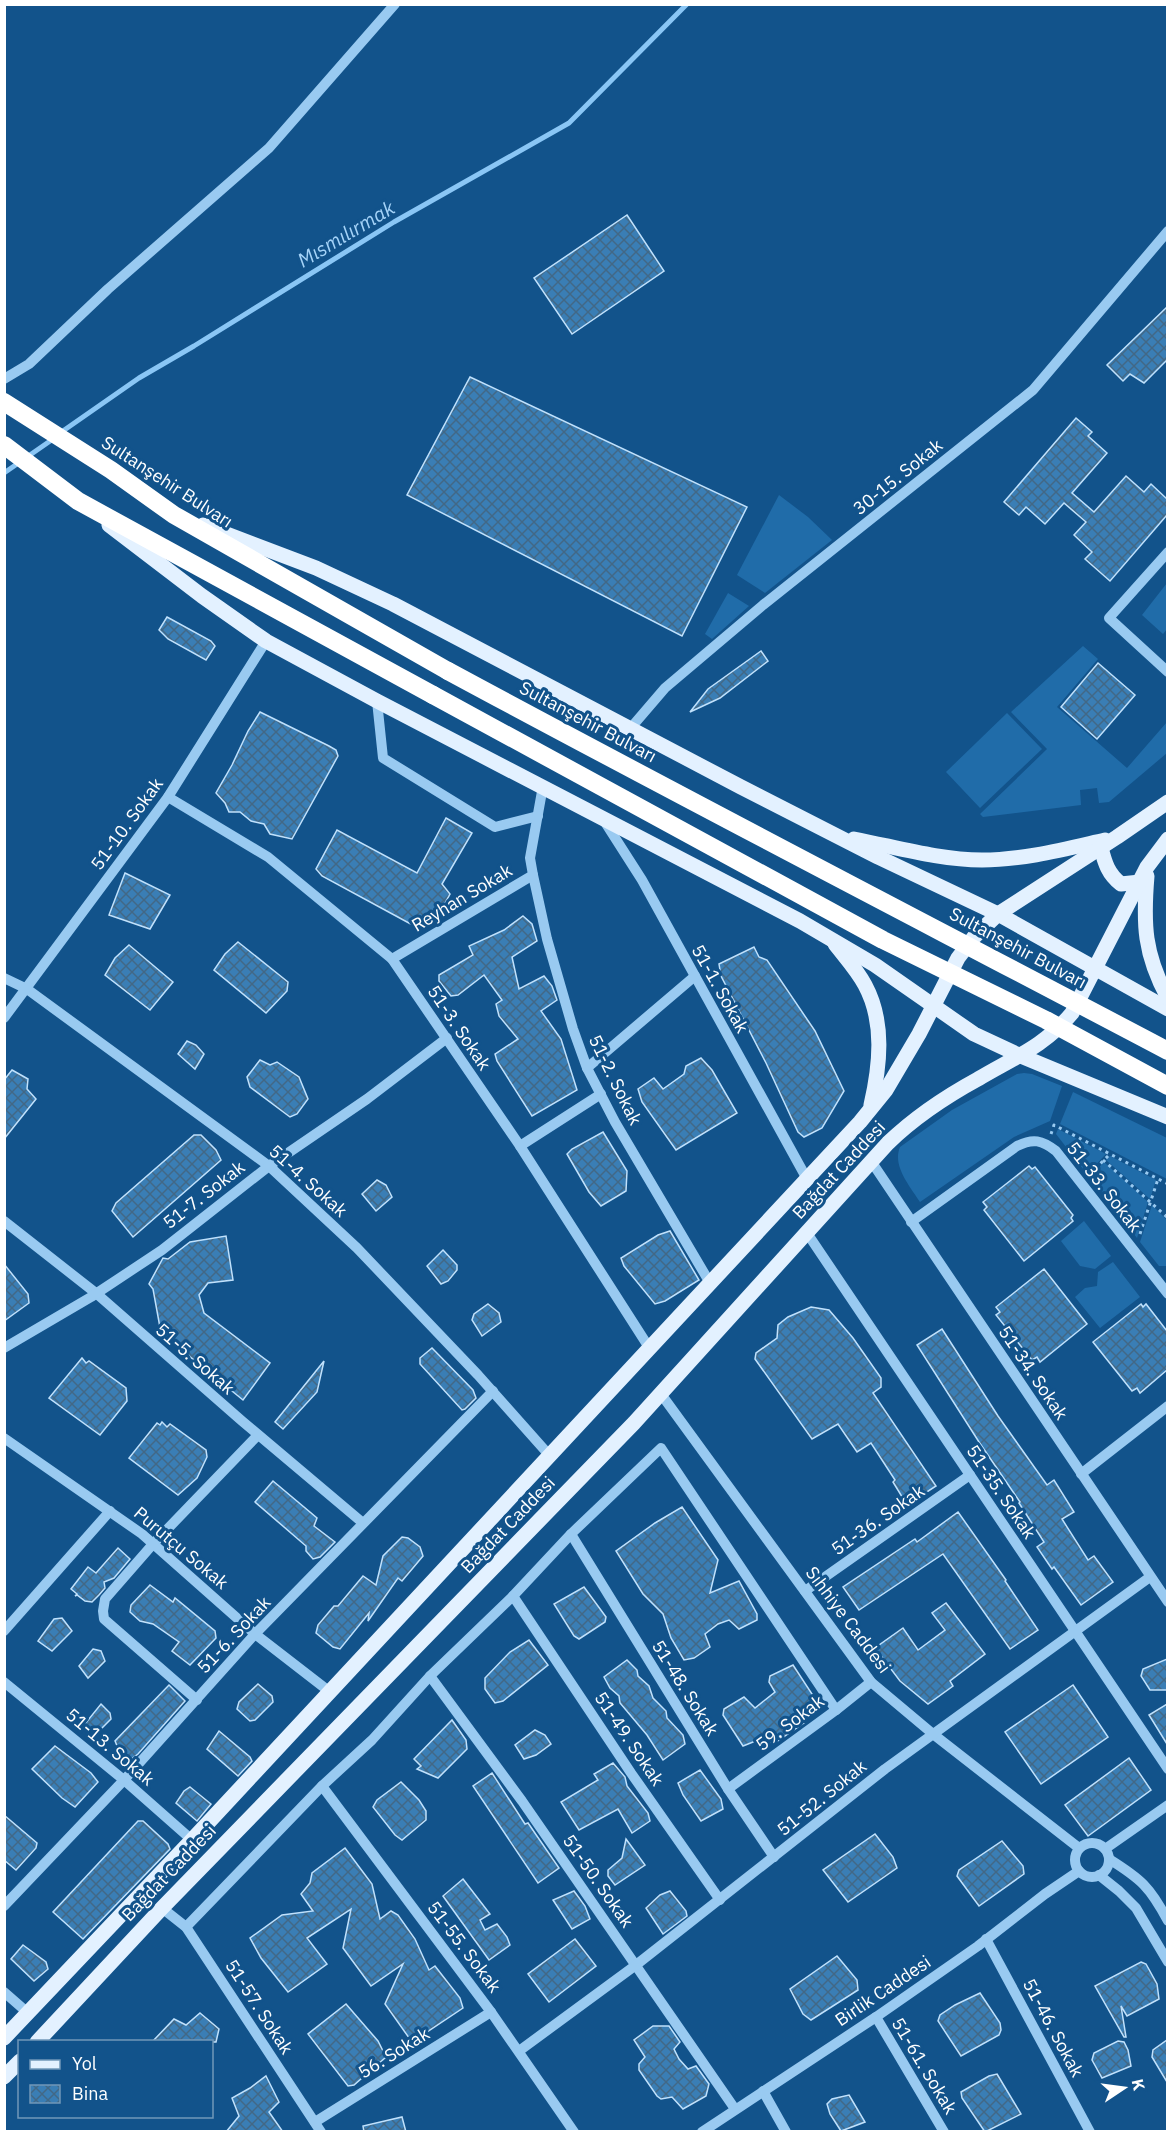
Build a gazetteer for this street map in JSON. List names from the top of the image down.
{
  "streets": {
    "highway": ["Sultanşehir Bulvarı"],
    "main road": ["Bağdat Caddesi"],
    "street": [
      "30-15. Sokak",
      "51-10. Sokak",
      "Reyhan Sokak",
      "51-1. Sokak",
      "51-3. Sokak",
      "51-2. Sokak",
      "51-4. Sokak",
      "51-33. Sokak",
      "51-7. Sokak",
      "51-5. Sokak",
      "51-34. Sokak",
      "51-35. Sokak",
      "51-36. Sokak",
      "Purutçu Sokak",
      "Sıhhiye Caddesi",
      "51-6. Sokak",
      "51-48. Sokak",
      "59. Sokak",
      "51-49. Sokak",
      "51-13. Sokak",
      "51-52. Sokak",
      "51-50. Sokak",
      "51-55. Sokak",
      "Birlik Caddesi",
      "51-57. Sokak",
      "51-46. Sokak",
      "56. Sokak",
      "51-61. Sokak"
    ]
  },
  "crossings": [
    ["51-10. Sokak", "51-3. Sokak"],
    ["51-10. Sokak", "51-4. Sokak"],
    ["Reyhan Sokak", "51-3. Sokak"],
    ["Reyhan Sokak", "51-2. Sokak"],
    ["51-1. Sokak", "Bağdat Caddesi"],
    ["51-3. Sokak", "Bağdat Caddesi"],
    ["51-3. Sokak", "51-7. Sokak"],
    ["51-2. Sokak", "Bağdat Caddesi"],
    ["Bağdat Caddesi", "51-4. Sokak"],
    ["Bağdat Caddesi", "51-34. Sokak"],
    ["Bağdat Caddesi", "51-35. Sokak"],
    ["Bağdat Caddesi", "Purutçu Sokak"],
    ["Bağdat Caddesi", "Sıhhiye Caddesi"],
    ["Bağdat Caddesi", "51-13. Sokak"],
    ["Bağdat Caddesi", "51-57. Sokak"],
    ["51-4. Sokak", "51-7. Sokak"],
    ["51-4. Sokak", "51-6. Sokak"],
    ["51-33. Sokak", "51-34. Sokak"],
    ["51-7. Sokak", "51-5. Sokak"],
    ["51-5. Sokak", "51-6. Sokak"],
    ["51-34. Sokak", "51-52. Sokak"],
    ["51-35. Sokak", "51-36. Sokak"],
    ["51-35. Sokak", "51-52. Sokak"],
    ["51-36. Sokak", "Sıhhiye Caddesi"],
    ["Purutçu Sokak", "51-6. Sokak"],
    ["Sıhhiye Caddesi", "59. Sokak"],
    ["Sıhhiye Caddesi", "51-52. Sokak"],
    ["Sıhhiye Caddesi", "Birlik Caddesi"],
    ["51-6. Sokak", "51-13. Sokak"],
    ["51-48. Sokak", "59. Sokak"],
    ["51-48. Sokak", "51-52. Sokak"],
    ["51-49. Sokak", "51-52. Sokak"],
    ["51-52. Sokak", "51-50. Sokak"],
    ["51-52. Sokak", "51-55. Sokak"],
    ["51-50. Sokak", "Birlik Caddesi"],
    ["51-55. Sokak", "56. Sokak"],
    ["Birlik Caddesi", "51-46. Sokak"],
    ["Birlik Caddesi", "51-61. Sokak"],
    ["51-57. Sokak", "56. Sokak"]
  ],
  "water": ["Mısmılırmak"],
  "legend": ["Yol", "Bina"],
  "north": "right"
}
